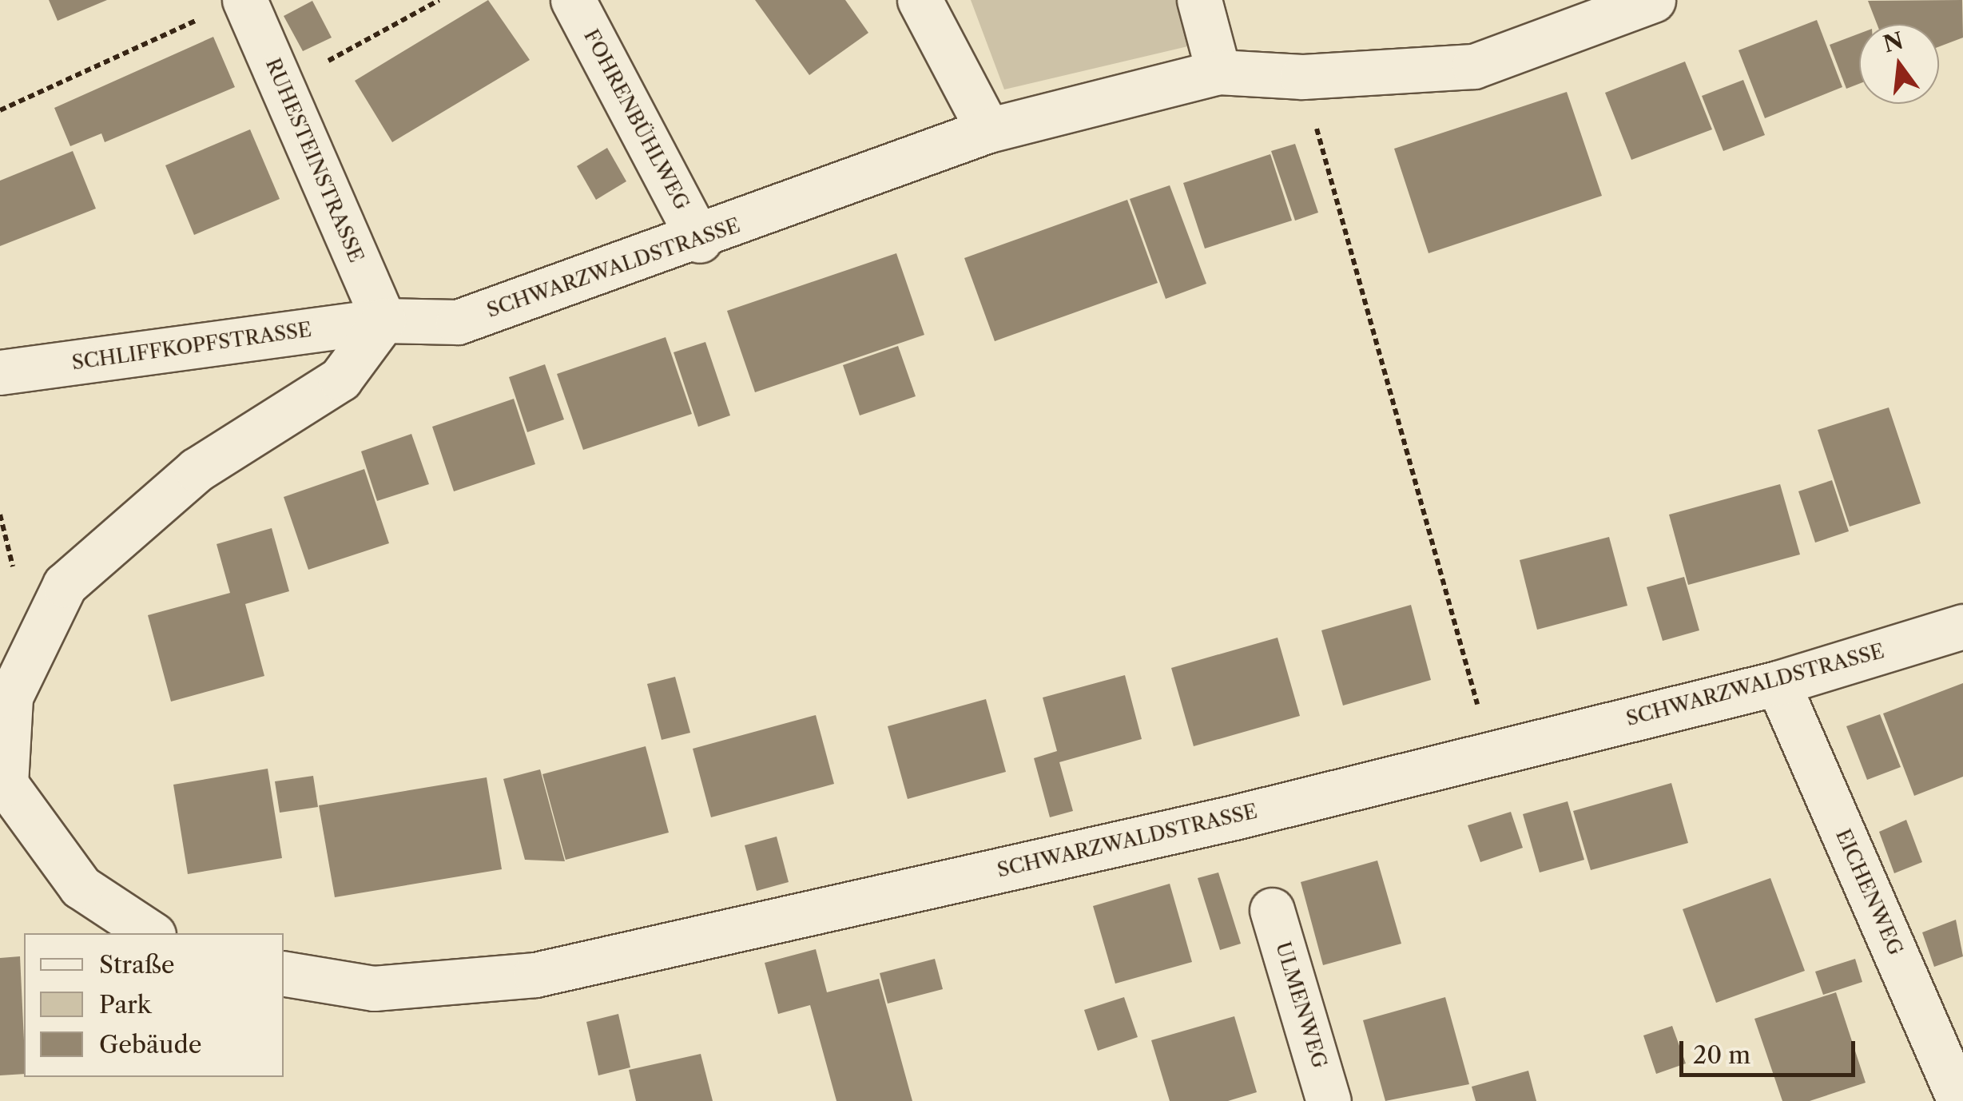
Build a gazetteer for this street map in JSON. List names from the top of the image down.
{
  "streets": {
    "street": [
      "FOHRENBÜHLWEG",
      "RUHESTEINSTRASSE",
      "SCHWARZWALDSTRASSE",
      "SCHLIFFKOPFSTRASSE",
      "EICHENWEG",
      "ULMENWEG"
    ]
  },
  "crossings": [
    ["FOHRENBÜHLWEG", "SCHWARZWALDSTRASSE"],
    ["RUHESTEINSTRASSE", "SCHWARZWALDSTRASSE"],
    ["RUHESTEINSTRASSE", "SCHLIFFKOPFSTRASSE"],
    ["SCHWARZWALDSTRASSE", "SCHLIFFKOPFSTRASSE"],
    ["SCHWARZWALDSTRASSE", "EICHENWEG"]
  ],
  "legend": ["Straße", "Park", "Gebäude"],
  "scale_bar": "20 m",
  "north": "top"
}
